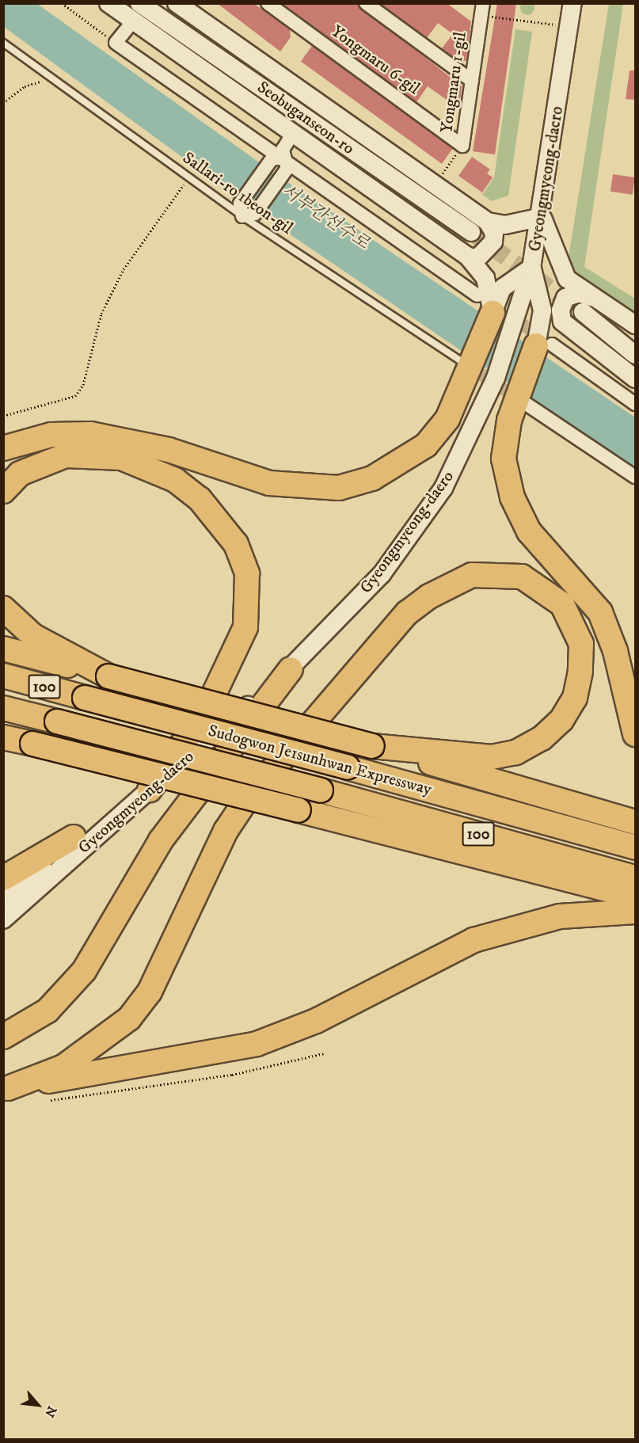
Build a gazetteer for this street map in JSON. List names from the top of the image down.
{
  "streets": {
    "highway": ["100", "Sudogwon Je1sunhwan Expressway"],
    "street": [
      "Yongmaru 6-gil",
      "Yongmaru 1-gil",
      "Seobuganseon-ro",
      "Gyeongmyeong-daero"
    ],
    "lane": ["Sallari-ro 1beon-gil"]
  },
  "crossings": [
    ["Yongmaru 6-gil", "Yongmaru 1-gil"]
  ],
  "water": ["서부간선수로"],
  "north": "bottom right"
}
